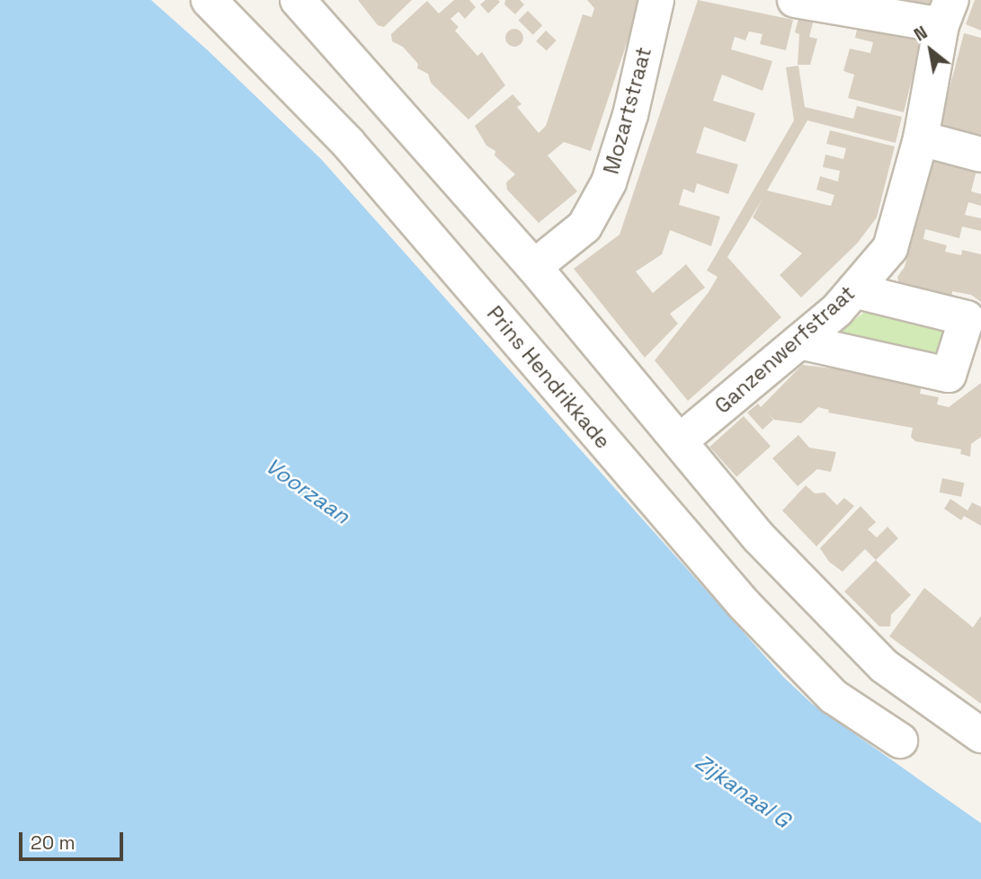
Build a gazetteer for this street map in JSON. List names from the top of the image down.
{
  "streets": {
    "street": ["Mozartstraat", "Ganzenwerfstraat", "Prins Hendrikkade"]
  },
  "water": ["Voorzaan", "Zijkanaal G"],
  "scale_bar": "20 m",
  "north": "top left"
}
